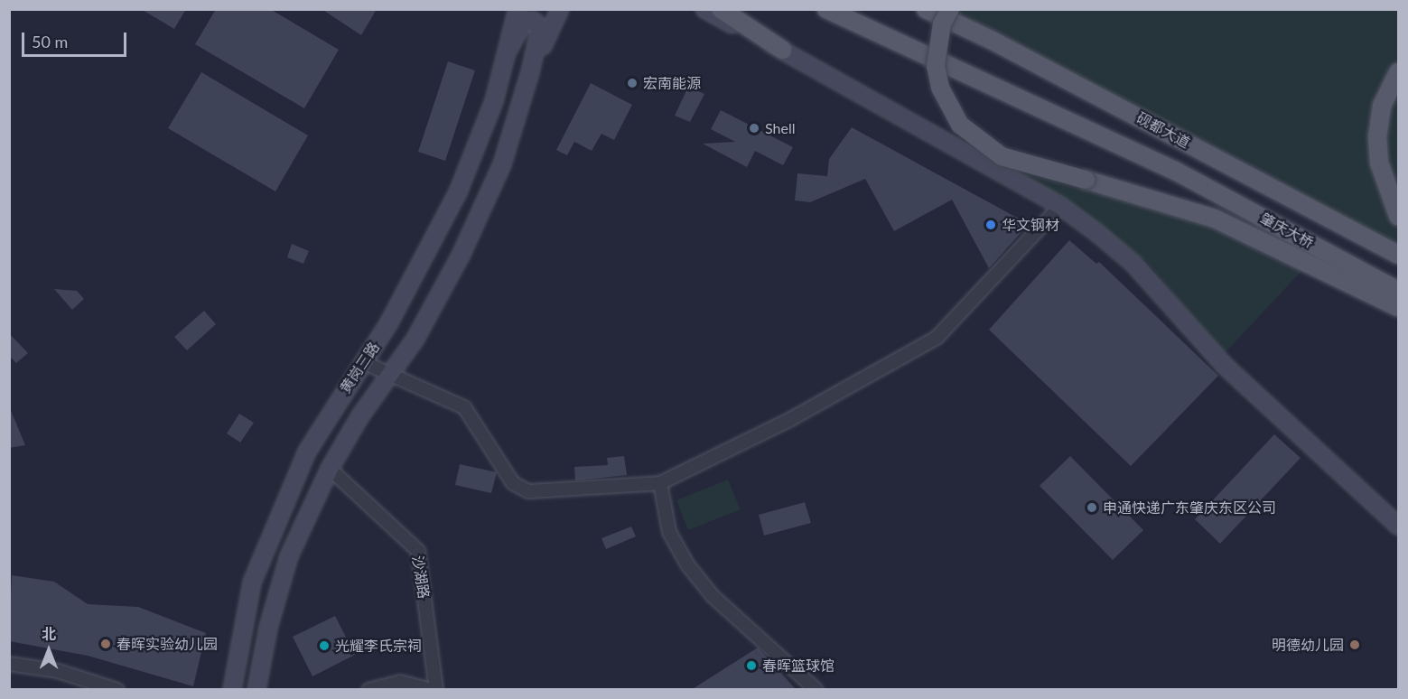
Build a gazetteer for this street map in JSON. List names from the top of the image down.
{
  "streets": {
    "main road": ["砚都大道", "肇庆大桥", "黄岗三路"],
    "street": ["沙湖路"]
  },
  "crossings": [
    ["砚都大道", "肇庆大桥"],
    ["黄岗三路", "沙湖路"]
  ],
  "places": [
    "宏南能源",
    "Shell",
    "华文钢材",
    "申通快递广东肇庆东区公司",
    "春晖实验幼儿园",
    "明德幼儿园",
    "光耀李氏宗祠",
    "春晖篮球馆"
  ],
  "scale_bar": "50 m",
  "north": "top"
}
